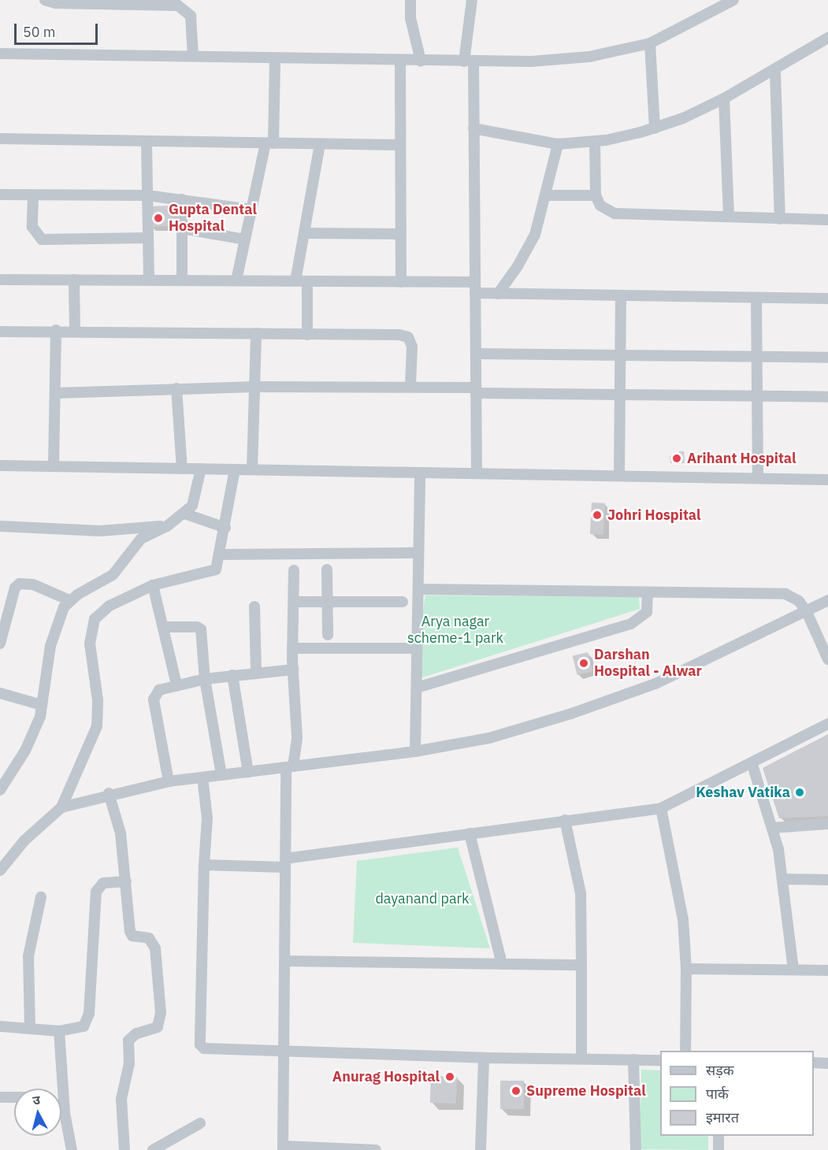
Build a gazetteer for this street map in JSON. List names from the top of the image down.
{
  "parks": ["Arya nagar scheme-1 park", "dayanand park"],
  "places": [
    "Gupta Dental Hospital",
    "Arihant Hospital",
    "Johri Hospital",
    "Darshan Hospital - Alwar",
    "Keshav Vatika",
    "Anurag Hospital",
    "Supreme Hospital"
  ],
  "legend": ["सड़क", "पार्क", "इमारत"],
  "scale_bar": "50 m",
  "north": "top"
}
